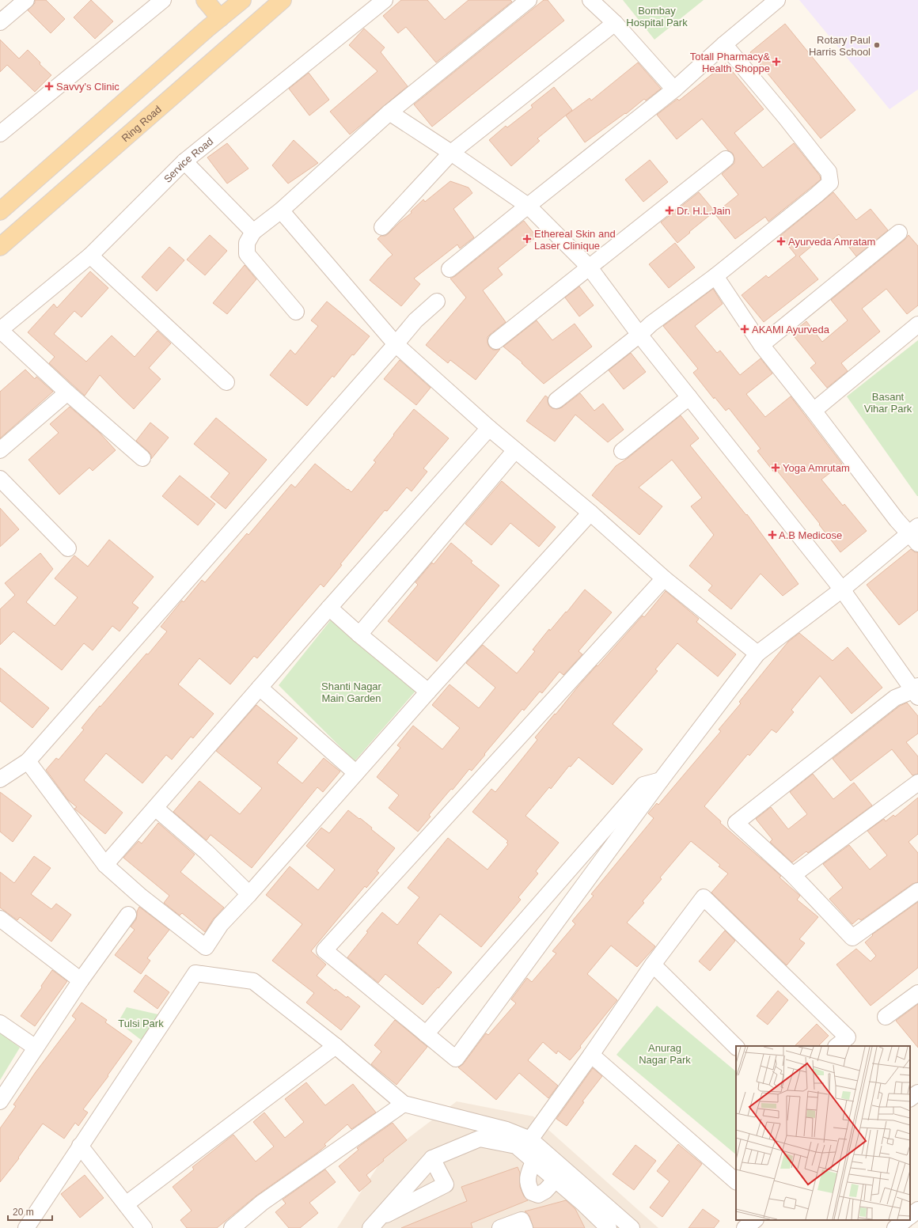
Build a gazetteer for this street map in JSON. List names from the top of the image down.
{
  "streets": {
    "main road": ["Ring Road"],
    "street": ["Service Road"]
  },
  "parks": [
    "Bombay Hospital Park",
    "Basant Vihar Park",
    "Shanti Nagar Main Garden",
    "Tulsi Park",
    "Anurag Nagar Park"
  ],
  "places": {
    "other": ["Rotary Paul Harris School"],
    "health": [
      "Totall Pharmacy& Health Shoppe",
      "Savvy's Clinic",
      "Dr. H.L.Jain",
      "Ethereal Skin and Laser Clinique",
      "Ayurveda Amratam",
      "AKAMI Ayurveda",
      "Yoga Amrutam",
      "A.B Medicose"
    ]
  },
  "scale_bar": "20 m"
}
